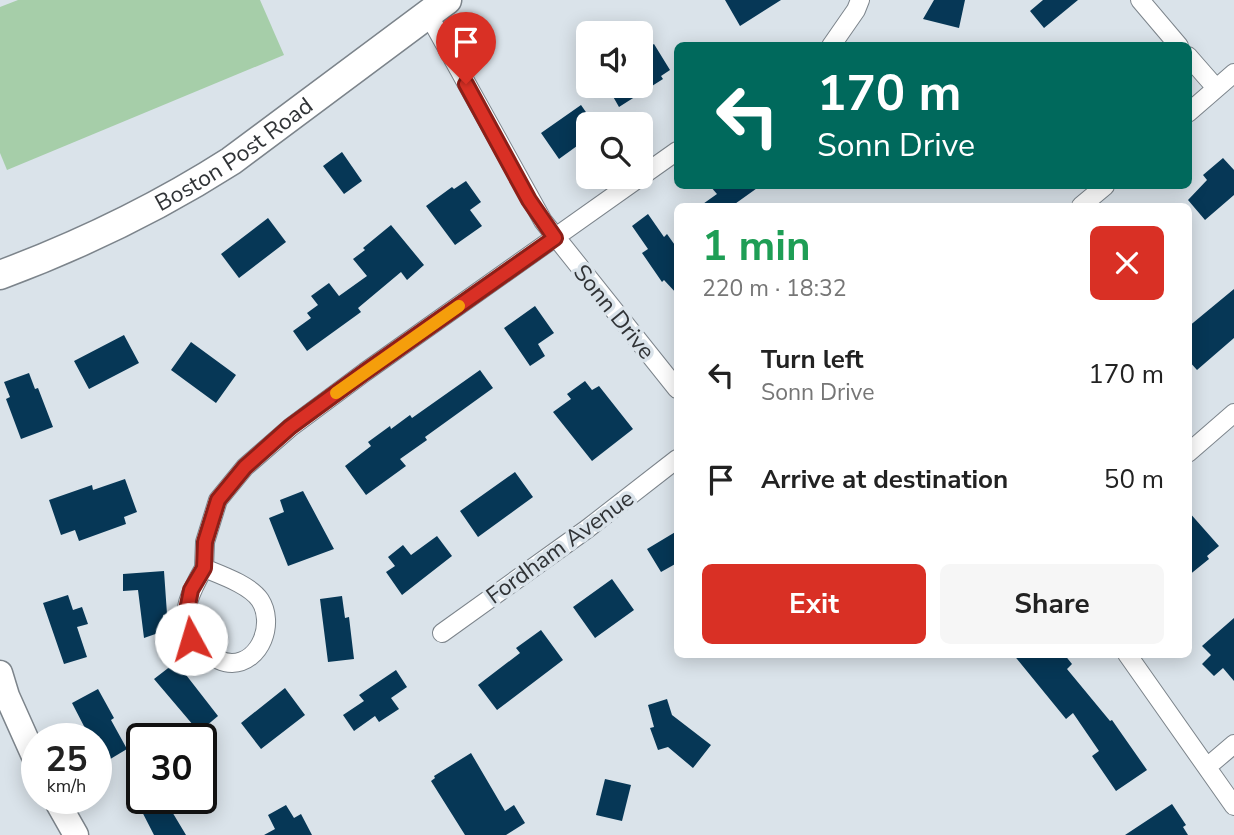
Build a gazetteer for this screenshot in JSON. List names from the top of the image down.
{
  "streets": {
    "main road": ["Boston Post Road"],
    "street": ["Sonn Drive", "Fordham Avenue"]
  },
  "crossings": [
    ["Boston Post Road", "Sonn Drive"]
  ],
  "page": {
    "turn": ["170 m", "Sonn Drive"],
    "heading": ["1 min", "220 m · 18:32"],
    "list": [
      {
        "name": "Turn left",
        "note": "Sonn Drive",
        "value": "170 m"
      },
      {
        "name": "Arrive at destination",
        "value": "50 m"
      }
    ],
    "buttons": ["Exit", "Share"],
    "speed": "25 km/h",
    "limit": "30"
  }
}
